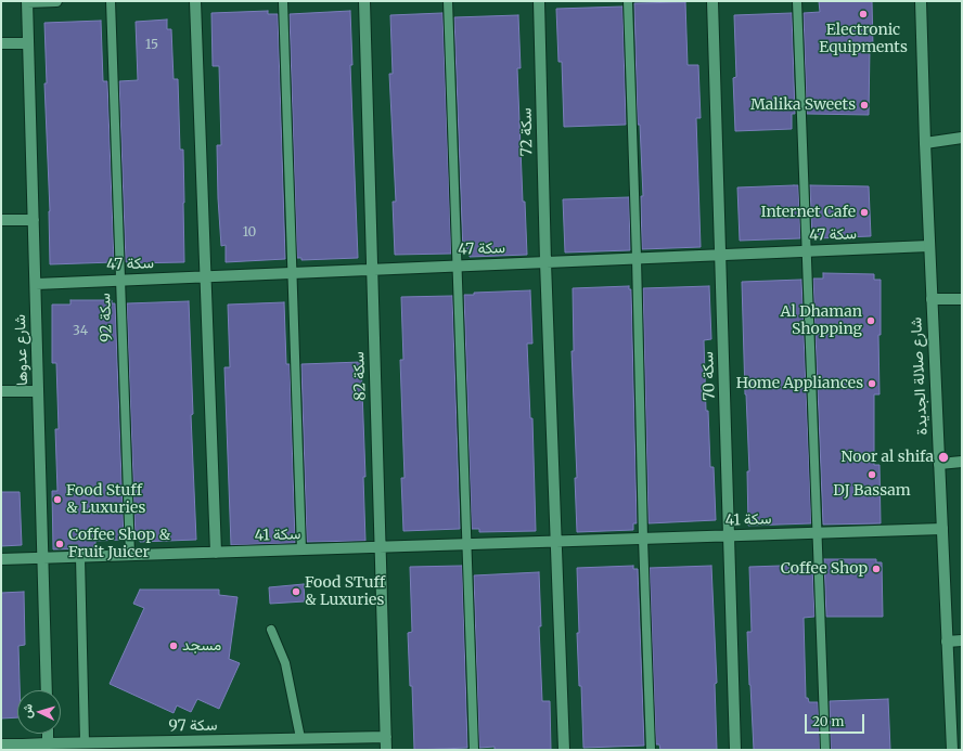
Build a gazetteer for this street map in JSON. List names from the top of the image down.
{
  "streets": {
    "street": [
      "سكة 72",
      "سكة 47",
      "شارع عدوها",
      "سكة 82",
      "سكة 70",
      "شارع صلالة الجديدة",
      "سكة 41",
      "سكة 97"
    ],
    "lane": ["سكة 92"]
  },
  "crossings": [
    ["سكة 72", "سكة 47"],
    ["سكة 47", "سكة 92"],
    ["سكة 47", "شارع عدوها"],
    ["سكة 47", "سكة 82"],
    ["سكة 47", "سكة 70"],
    ["سكة 47", "شارع صلالة الجديدة"],
    ["سكة 92", "سكة 41"],
    ["شارع عدوها", "سكة 41"],
    ["سكة 82", "سكة 41"],
    ["سكة 82", "سكة 97"],
    ["سكة 70", "سكة 41"],
    ["شارع صلالة الجديدة", "سكة 41"]
  ],
  "places": [
    "Electronic Equipments",
    "Malika Sweets",
    "Internet Cafe",
    "Al Dhaman Shopping",
    "Home Appliances",
    "Noor al shifa",
    "DJ Bassam",
    "Food Stuff & Luxuries",
    "Coffee Shop & Fruit Juicer",
    "Coffee Shop",
    "Food STuff & Luxuries",
    "مسجد"
  ],
  "house_numbers": ["15", "10", "34"],
  "scale_bar": "20 m",
  "north": "left"
}
